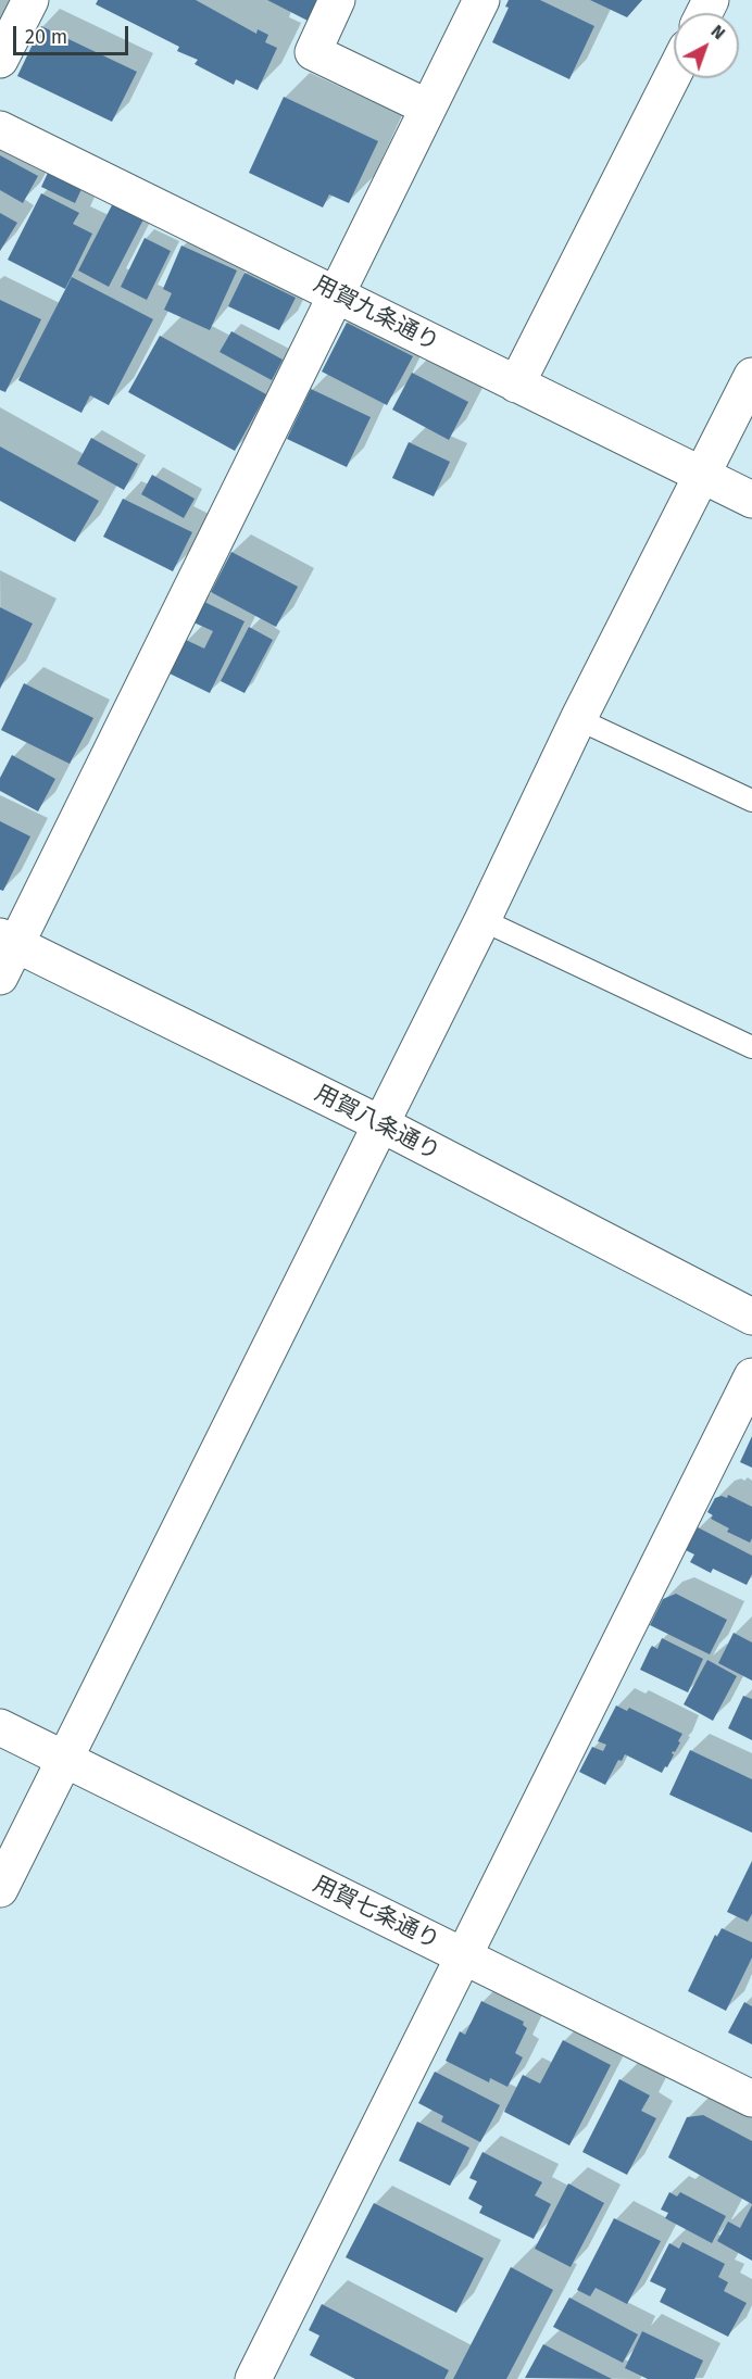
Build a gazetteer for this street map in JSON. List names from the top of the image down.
{
  "streets": {
    "street": ["用賀九条通り", "用賀八条通り", "用賀七条通り"]
  },
  "scale_bar": "20 m",
  "north": "top right"
}
